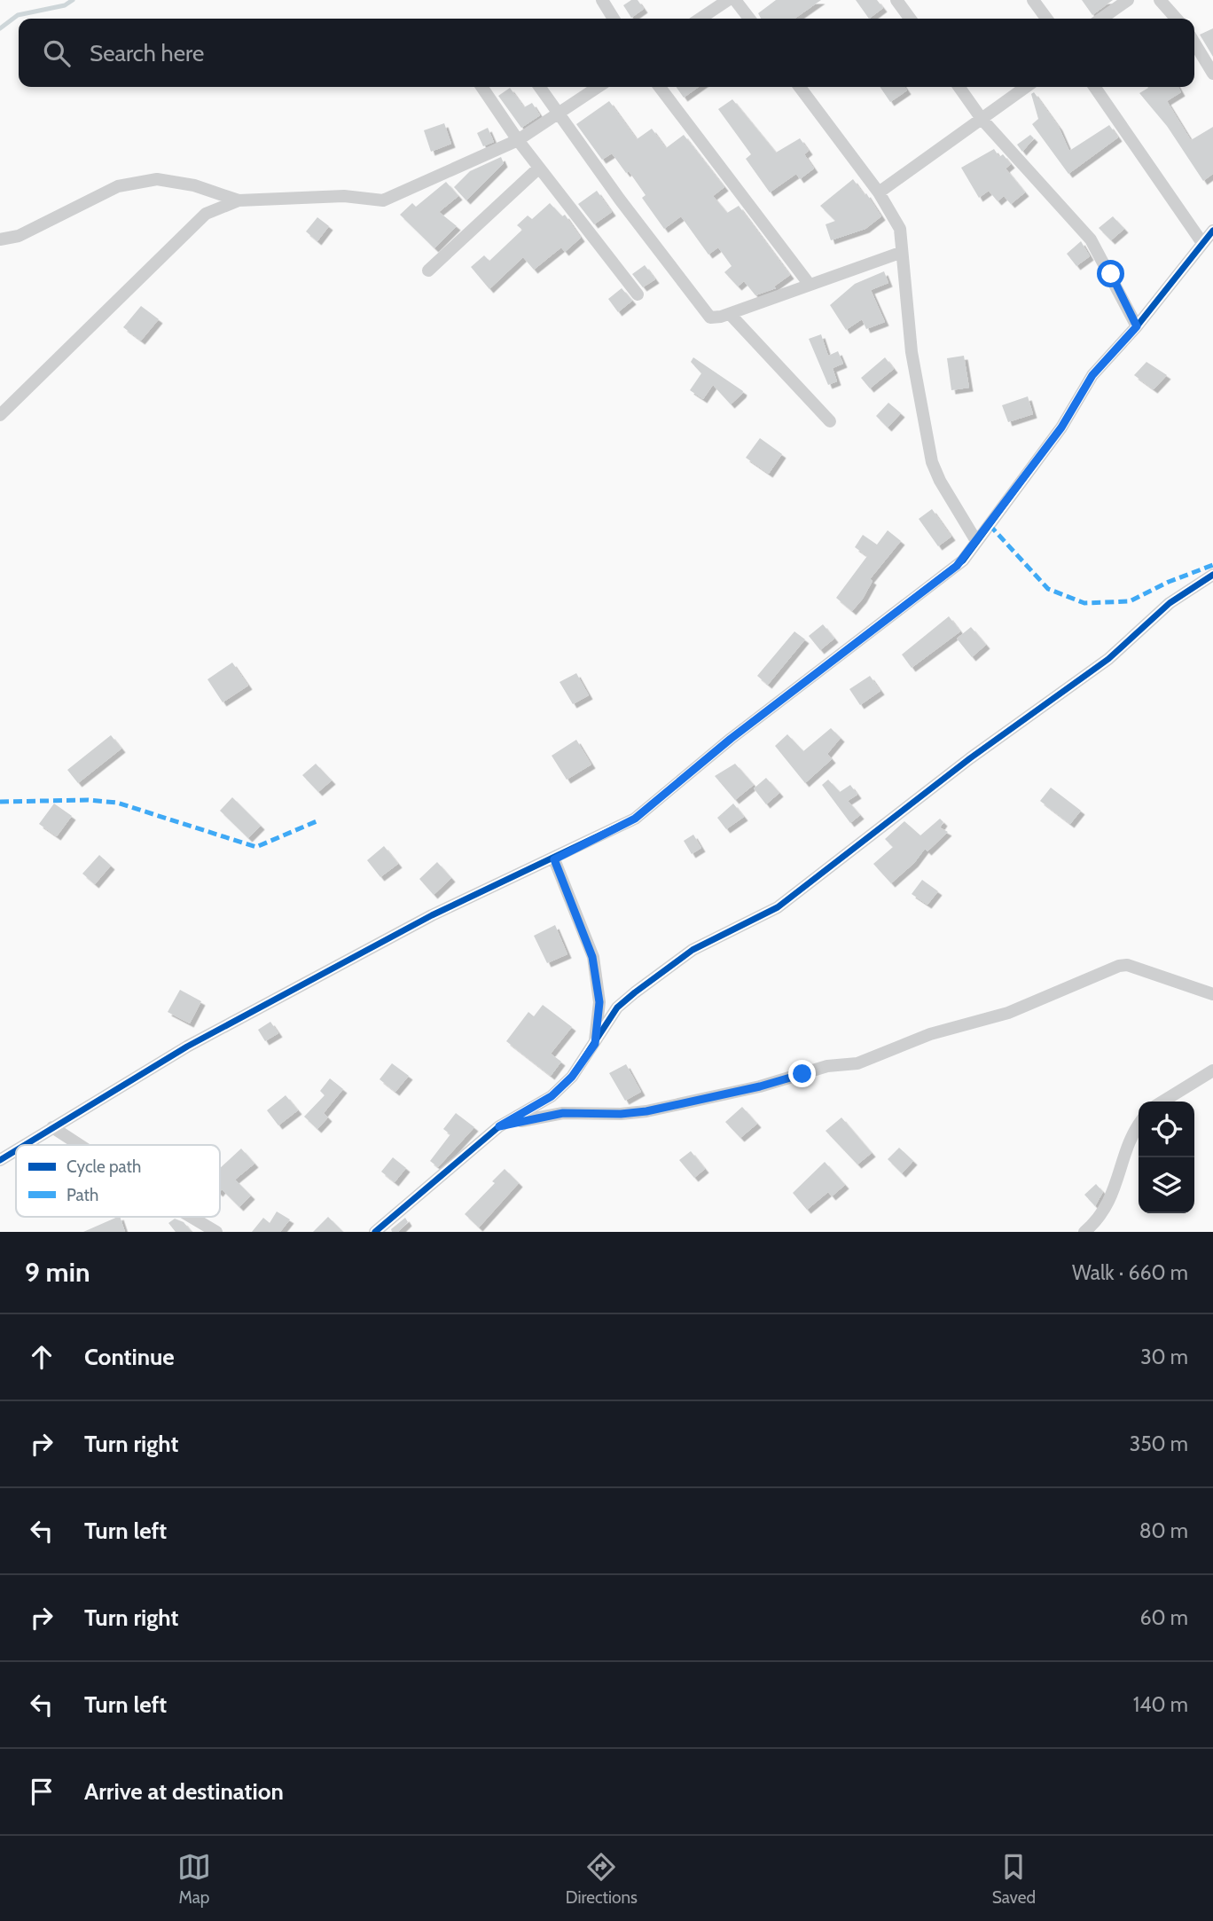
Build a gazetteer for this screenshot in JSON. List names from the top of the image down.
{
  "legend": ["Cycle path", "Path"],
  "page": {
    "search": "Search here",
    "heading": ["9 min", "Walk · 660 m"],
    "list": [
      ["Continue", "30 m"],
      ["Turn right", "350 m"],
      ["Turn left", "80 m"],
      ["Turn right", "60 m"],
      ["Turn left", "140 m"],
      "Arrive at destination"
    ],
    "nav": ["Map", "Directions", "Saved"]
  }
}
